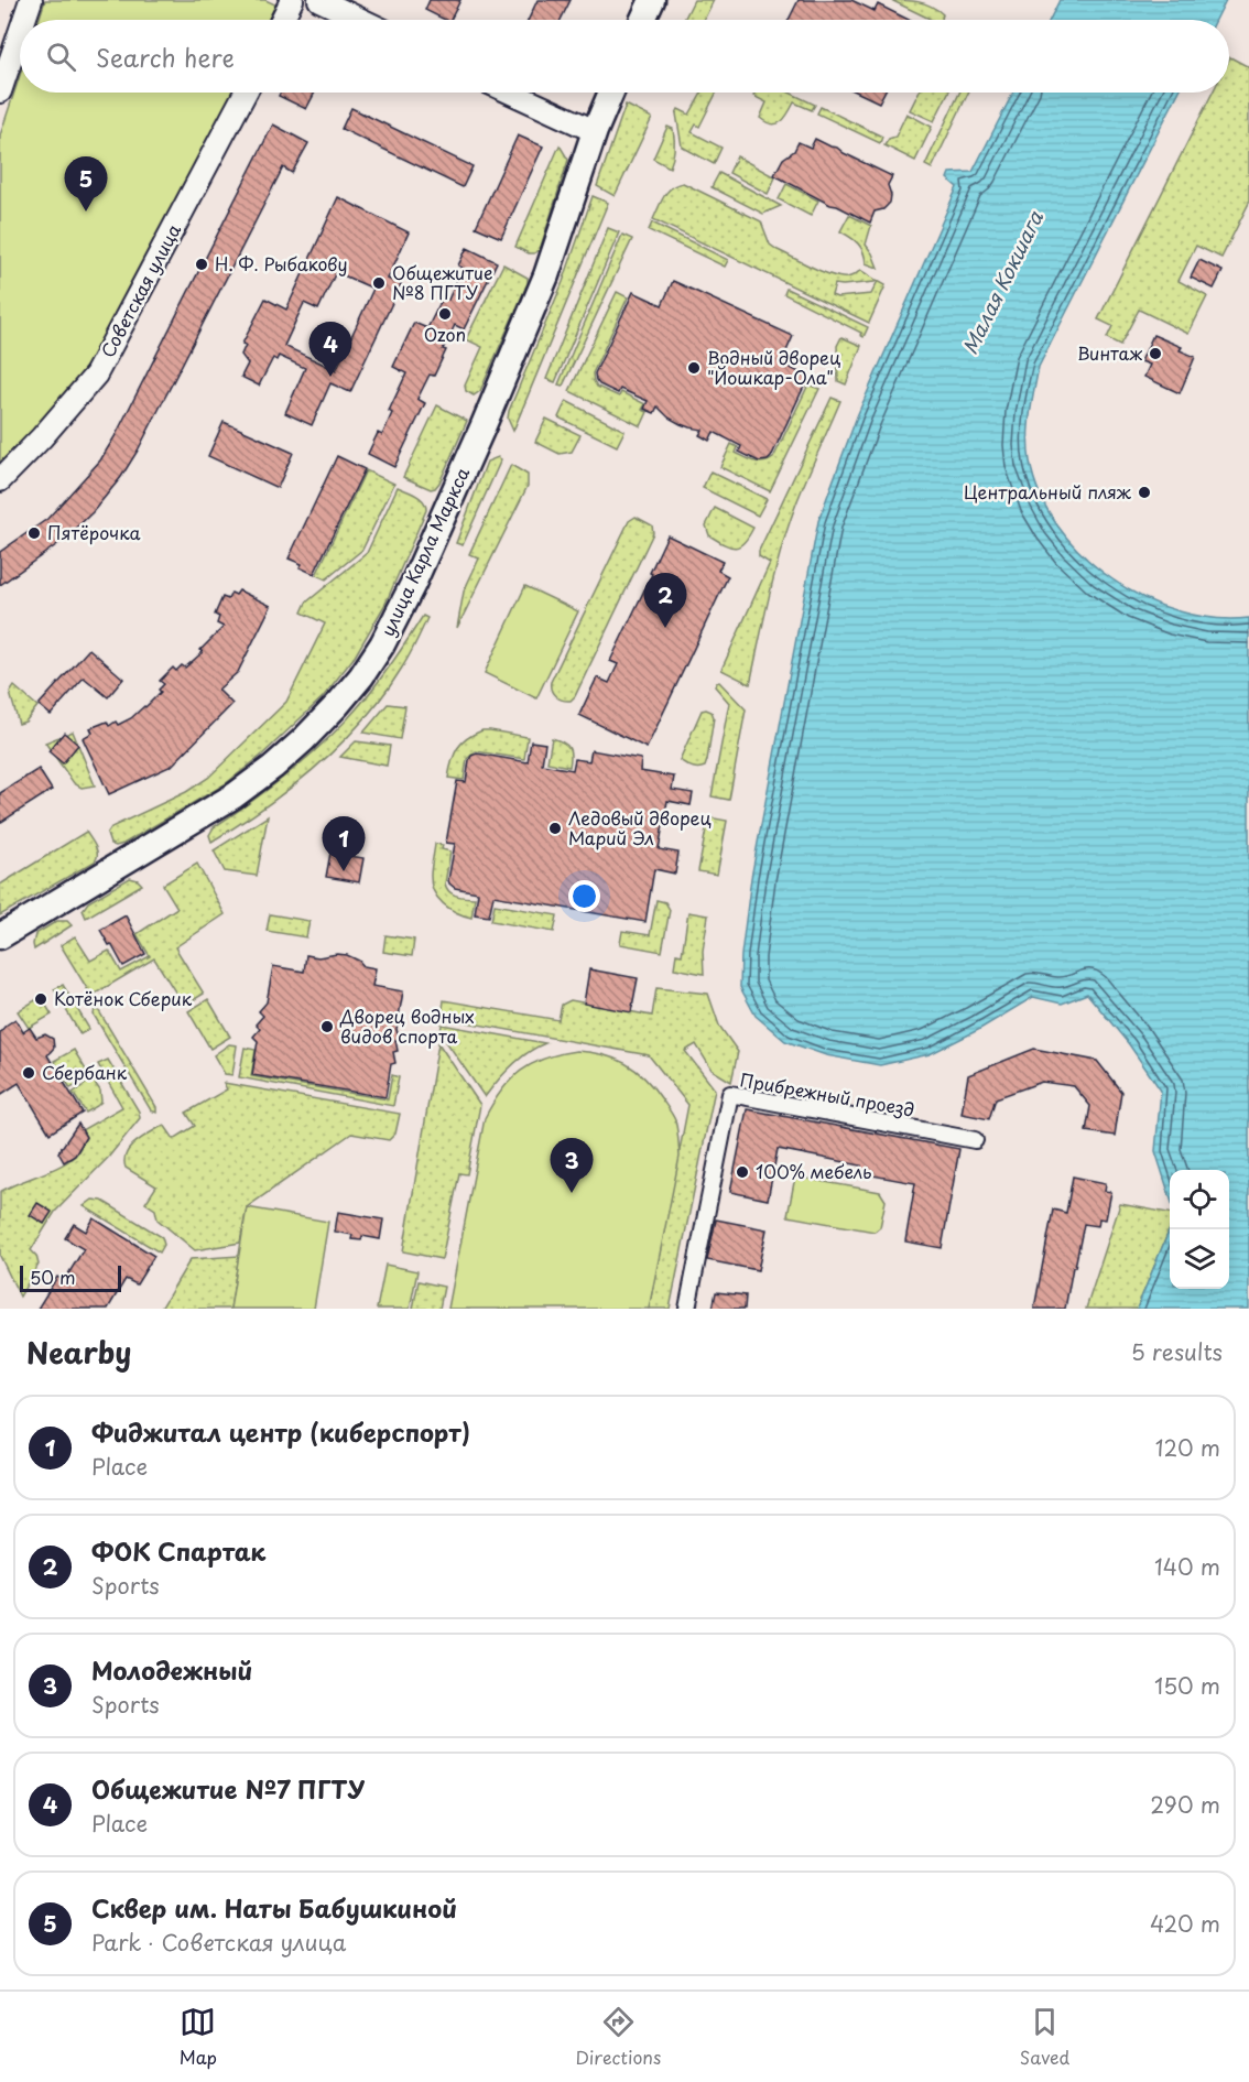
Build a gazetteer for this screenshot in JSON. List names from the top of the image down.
{
  "streets": {
    "main road": ["улица Карла Маркса"],
    "street": ["Советская улица", "Прибрежный проезд"]
  },
  "water": ["Малая Кокшага"],
  "places": [
    "Н. Ф. Рыбакову",
    "Общежитие №8 ПГТУ",
    "Ozon",
    "Винтаж",
    "Водный дворец \"Йошкар-Ола\"",
    "Центральный пляж",
    "Пятёрочка",
    "Ледовый дворец Марий Эл",
    "Котёнок Сберик",
    "Дворец водных видов спорта",
    "Сбербанк",
    "100% мебель"
  ],
  "scale_bar": "50 m",
  "page": {
    "search": "Search here",
    "pins": [
      "5",
      "4",
      "2",
      "1",
      "3"
    ],
    "scale": "50 m",
    "heading": ["Nearby", "5 results"],
    "list": [
      {
        "mark": "1",
        "name": "Фиджитал центр (киберспорт)",
        "note": "Place",
        "value": "120 m"
      },
      {
        "mark": "2",
        "name": "ФОК Спартак",
        "note": "Sports",
        "value": "140 m"
      },
      {
        "mark": "3",
        "name": "Молодежный",
        "note": "Sports",
        "value": "150 m"
      },
      {
        "mark": "4",
        "name": "Общежитие №7 ПГТУ",
        "note": "Place",
        "value": "290 m"
      },
      {
        "mark": "5",
        "name": "Сквер им. Наты Бабушкиной",
        "note": "Park · Советская улица",
        "value": "420 m"
      }
    ],
    "nav": ["Map", "Directions", "Saved"]
  }
}
